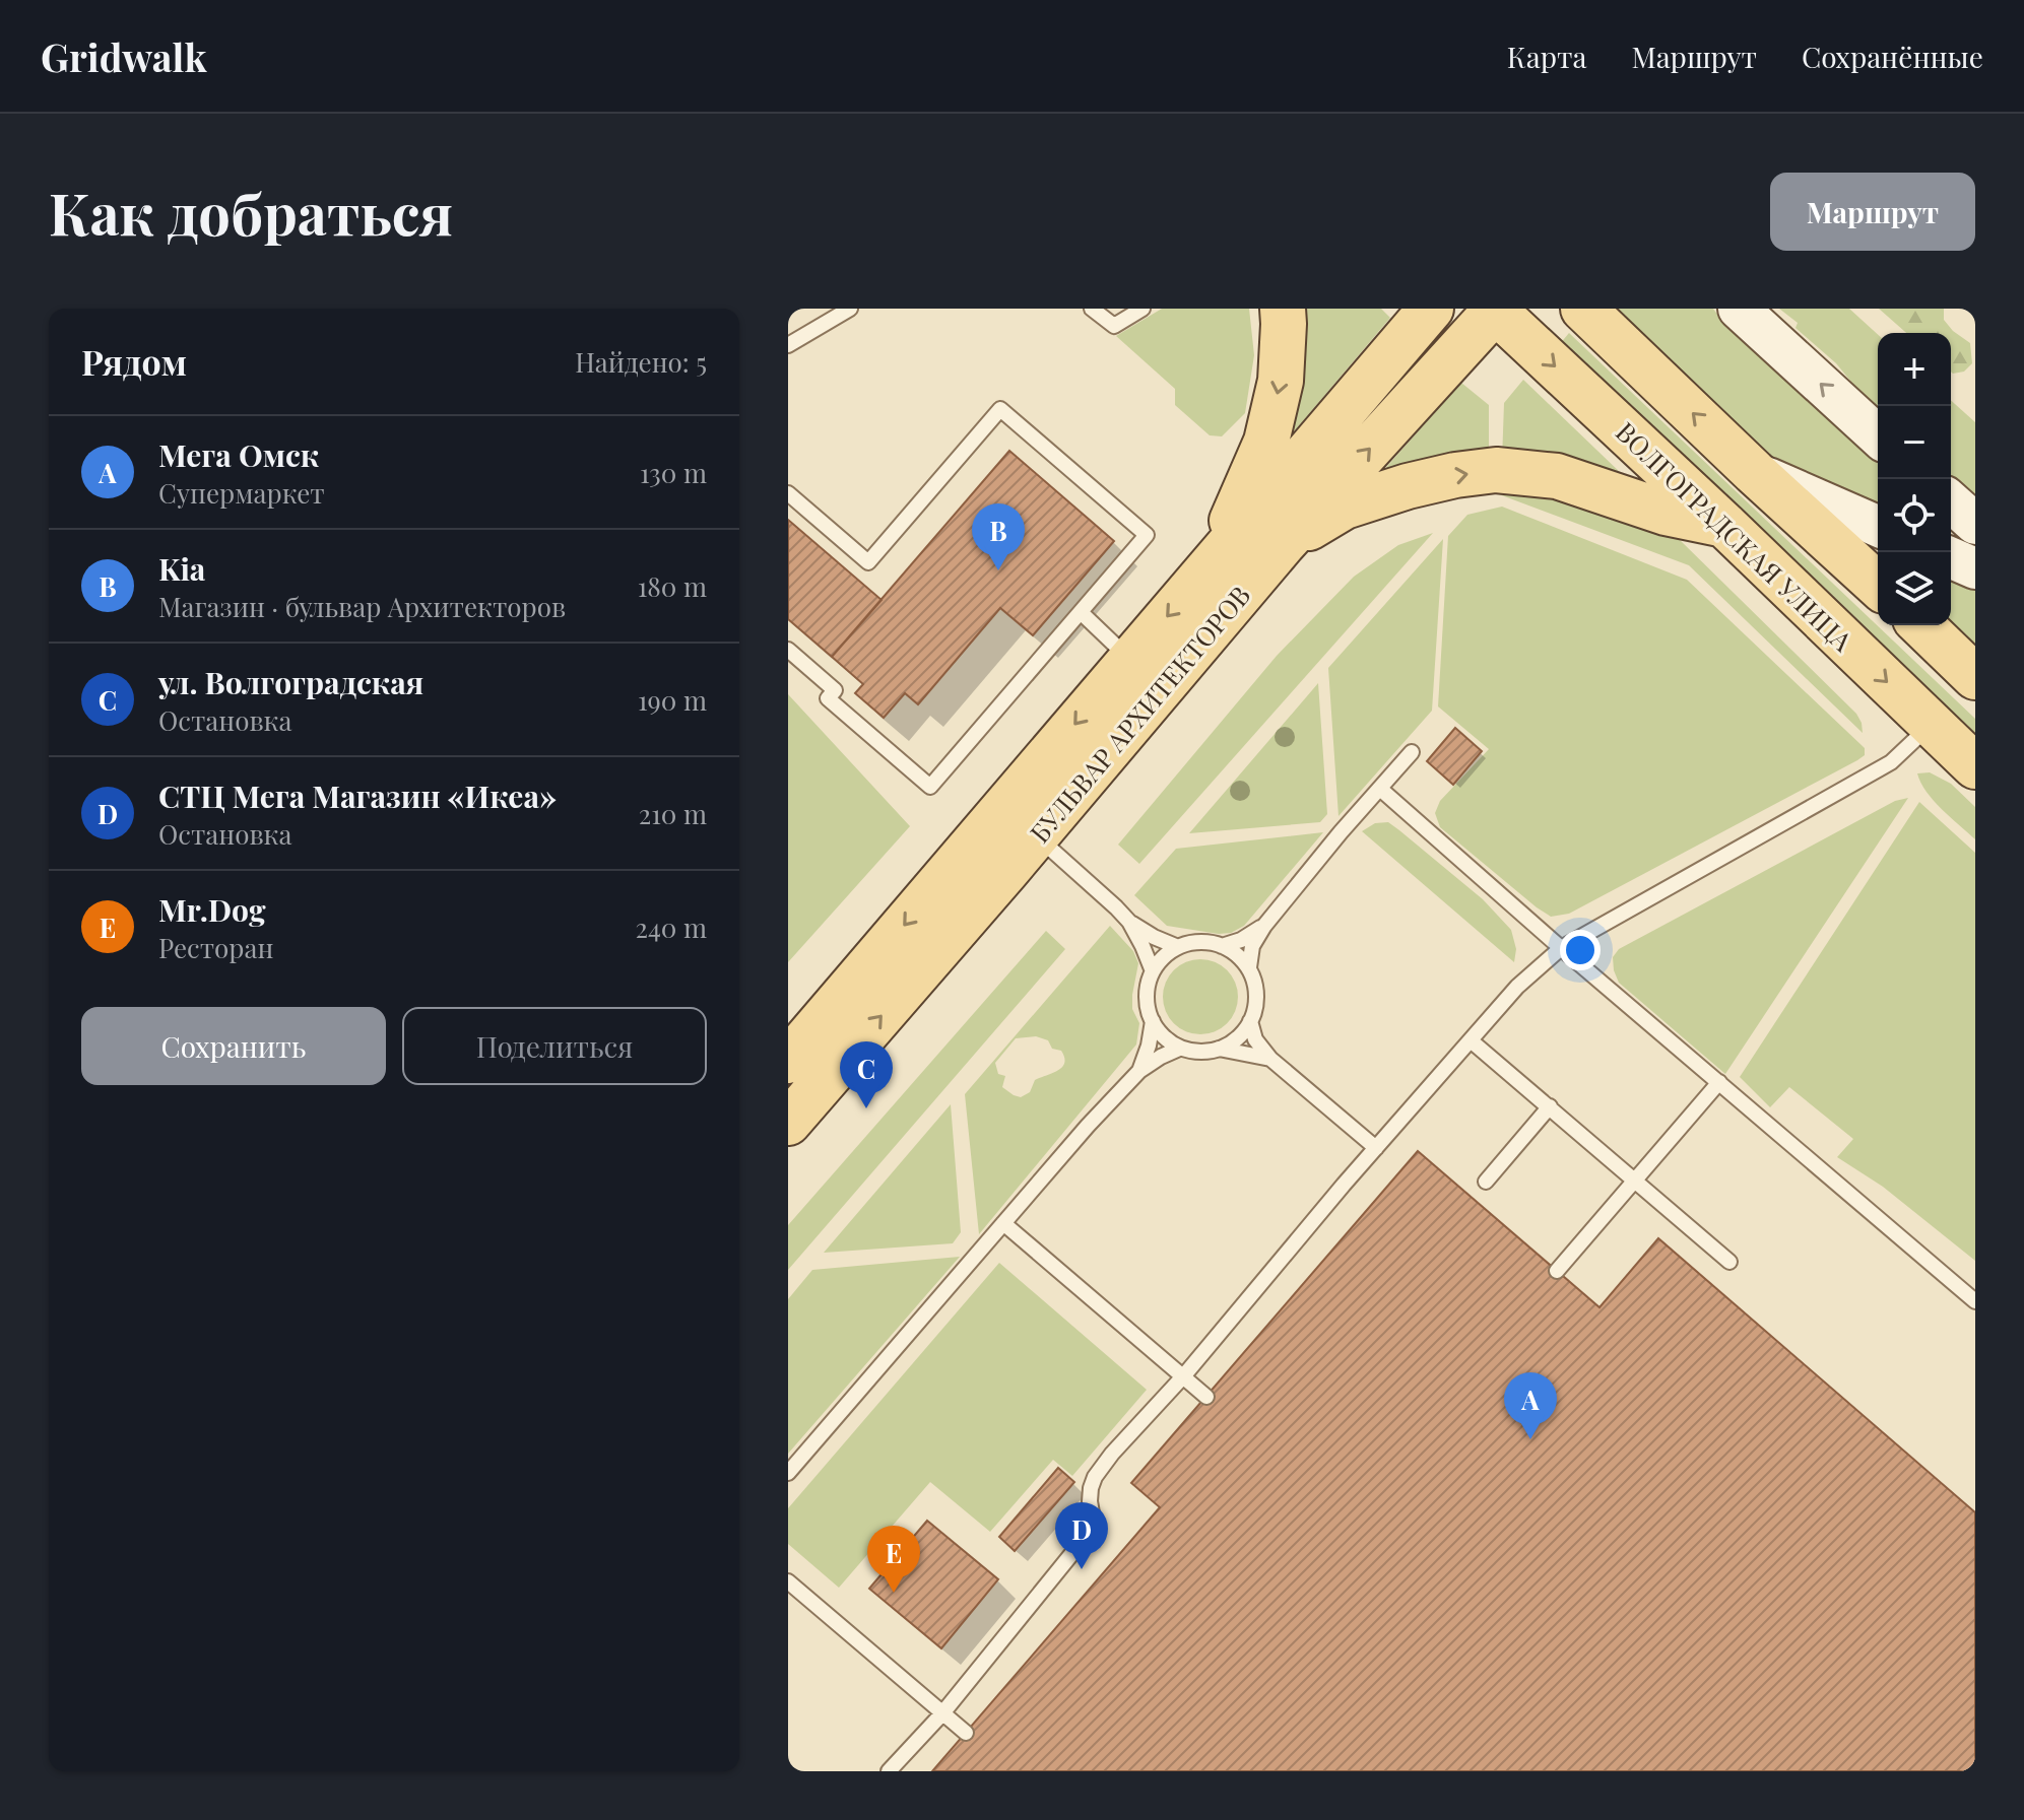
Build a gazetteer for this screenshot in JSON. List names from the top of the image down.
{
  "streets": {
    "main road": ["ВОЛГОГРАДСКАЯ УЛИЦА", "БУЛЬВАР АРХИТЕКТОРОВ"]
  },
  "crossings": [
    ["ВОЛГОГРАДСКАЯ УЛИЦА", "БУЛЬВАР АРХИТЕКТОРОВ"]
  ],
  "page": {
    "header": "Gridwalk",
    "nav": ["Карта", "Маршрут", "Сохранённые"],
    "buttons": [
      "Маршрут",
      ["Сохранить", "Поделиться"]
    ],
    "title": "Как добраться",
    "heading": ["Рядом", "Найдено: 5"],
    "map_buttons": ["+", "−"],
    "list": [
      {
        "mark": "A",
        "name": "Мега Омск",
        "note": "Супермаркет",
        "value": "130 m"
      },
      {
        "mark": "B",
        "name": "Kia",
        "note": "Магазин · бульвар Архитекторов",
        "value": "180 m"
      },
      {
        "mark": "C",
        "name": "ул. Волгоградская",
        "note": "Остановка",
        "value": "190 m"
      },
      {
        "mark": "D",
        "name": "СТЦ Мега Магазин «Икеа»",
        "note": "Остановка",
        "value": "210 m"
      },
      {
        "mark": "E",
        "name": "Mr.Dog",
        "note": "Ресторан",
        "value": "240 m"
      }
    ],
    "pins": [
      "B",
      "C",
      "A",
      "D",
      "E"
    ]
  }
}
